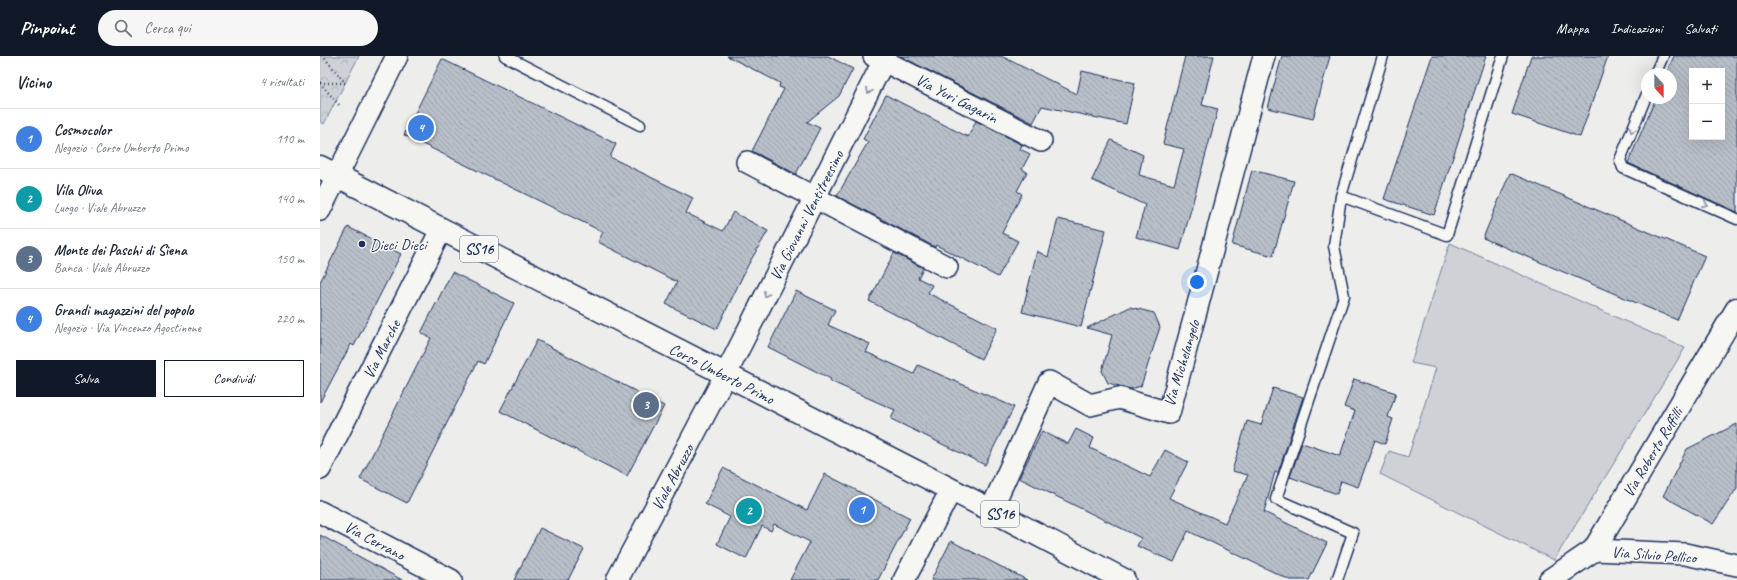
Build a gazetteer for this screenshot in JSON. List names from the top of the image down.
{
  "streets": {
    "main road": ["SS16", "Corso Umberto Primo", "Via Roberto Ruffilli"],
    "street": [
      "Via Yuri Gagarin",
      "Via Giovanni Ventitreesimo",
      "Via Marche",
      "Via Michelangelo",
      "Viale Abruzzo",
      "Via Cerrano",
      "Via Silvio Pellico"
    ]
  },
  "crossings": [
    ["Via Yuri Gagarin", "Via Giovanni Ventitreesimo"],
    ["Via Giovanni Ventitreesimo", "Corso Umberto Primo"],
    ["Via Giovanni Ventitreesimo", "Viale Abruzzo"],
    ["Via Marche", "Corso Umberto Primo"],
    ["Via Michelangelo", "Corso Umberto Primo"],
    ["Corso Umberto Primo", "Viale Abruzzo"],
    ["Via Roberto Ruffilli", "Via Silvio Pellico"]
  ],
  "one_way": ["Via Giovanni Ventitreesimo"],
  "places": ["Dieci Dieci"],
  "north": "bottom",
  "page": {
    "header": "Pinpoint",
    "search": "Cerca qui",
    "nav": ["Mappa", "Indicazioni", "Salvati"],
    "heading": ["Vicino", "4 risultati"],
    "map_buttons": ["+", "−"],
    "list": [
      {
        "mark": "1",
        "name": "Cosmocolor",
        "note": "Negozio · Corso Umberto Primo",
        "value": "110 m"
      },
      {
        "mark": "2",
        "name": "Vila Oliva",
        "note": "Luogo · Viale Abruzzo",
        "value": "140 m"
      },
      {
        "mark": "3",
        "name": "Monte dei Paschi di Siena",
        "note": "Banca · Viale Abruzzo",
        "value": "150 m"
      },
      {
        "mark": "4",
        "name": "Grandi magazzini del popolo",
        "note": "Negozio · Via Vincenzo Agostinone",
        "value": "220 m"
      }
    ],
    "pins": [
      "4",
      "3",
      "1",
      "2"
    ],
    "buttons": ["Salva", "Condividi"]
  }
}
